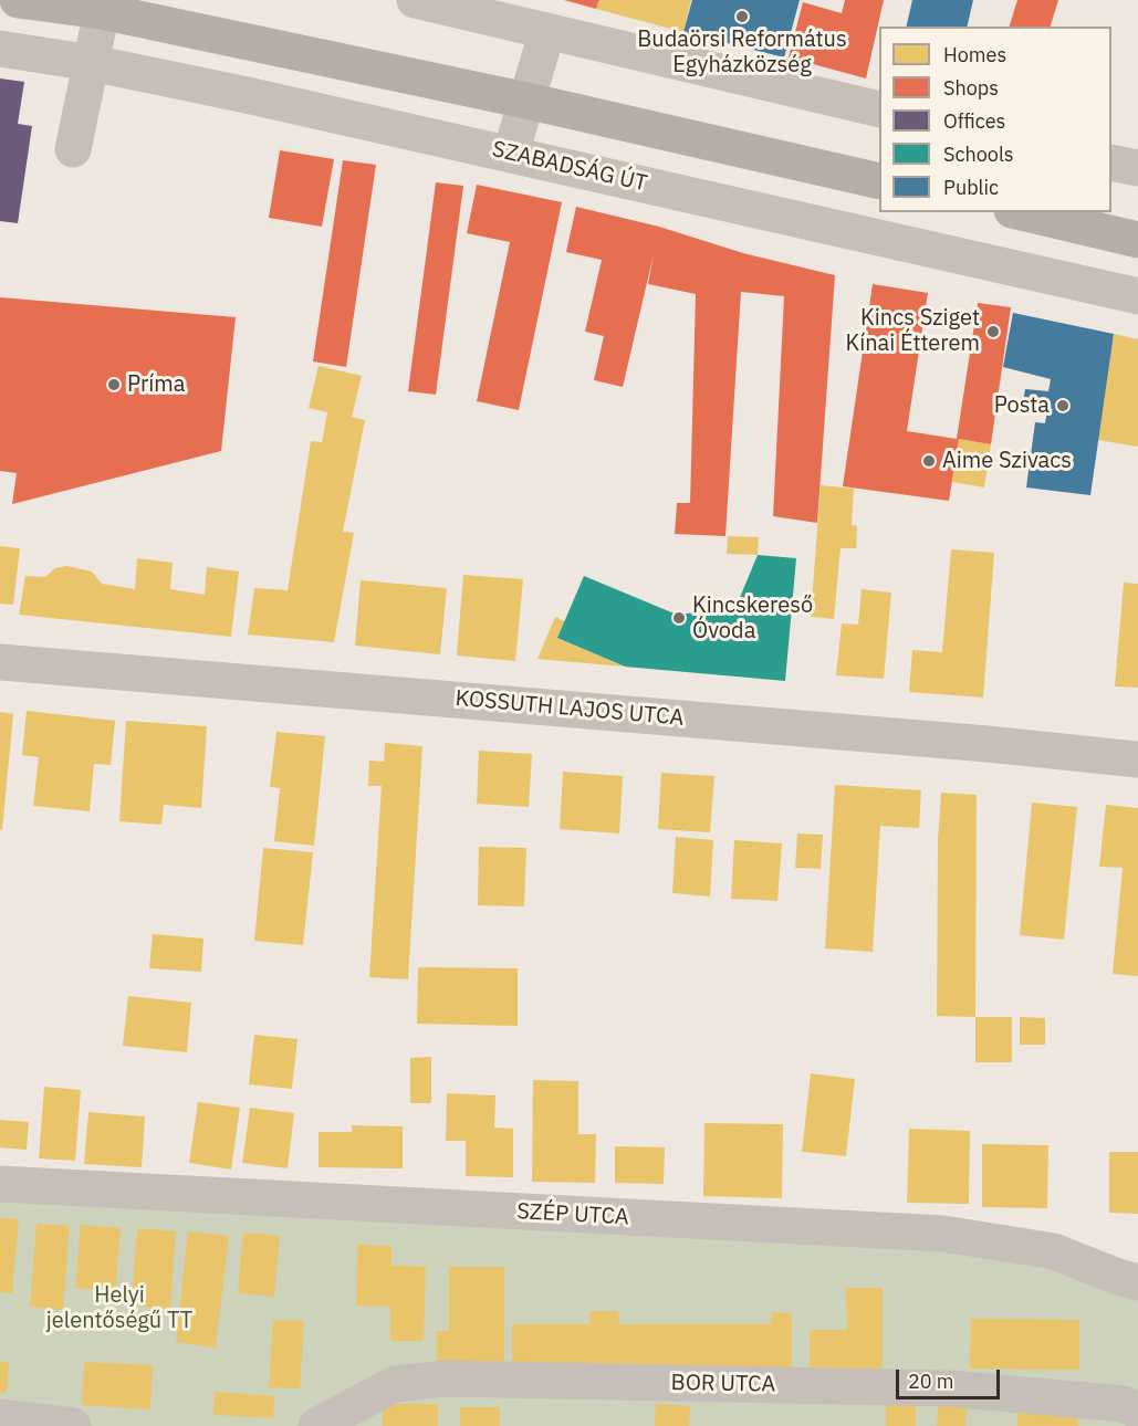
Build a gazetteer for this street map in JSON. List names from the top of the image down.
{
  "streets": {
    "street": [
      "SZABADSÁG ÚT",
      "KOSSUTH LAJOS UTCA",
      "SZÉP UTCA",
      "BOR UTCA"
    ]
  },
  "parks": ["Helyi jelentőségű TT"],
  "places": [
    "Budaörsi Református Egyházközség",
    "Kincs Sziget Kínai Étterem",
    "Príma",
    "Posta",
    "Aime Szivacs",
    "Kincskereső Óvoda"
  ],
  "legend": [
    "Homes",
    "Shops",
    "Offices",
    "Schools",
    "Public"
  ],
  "scale_bar": "20 m"
}
